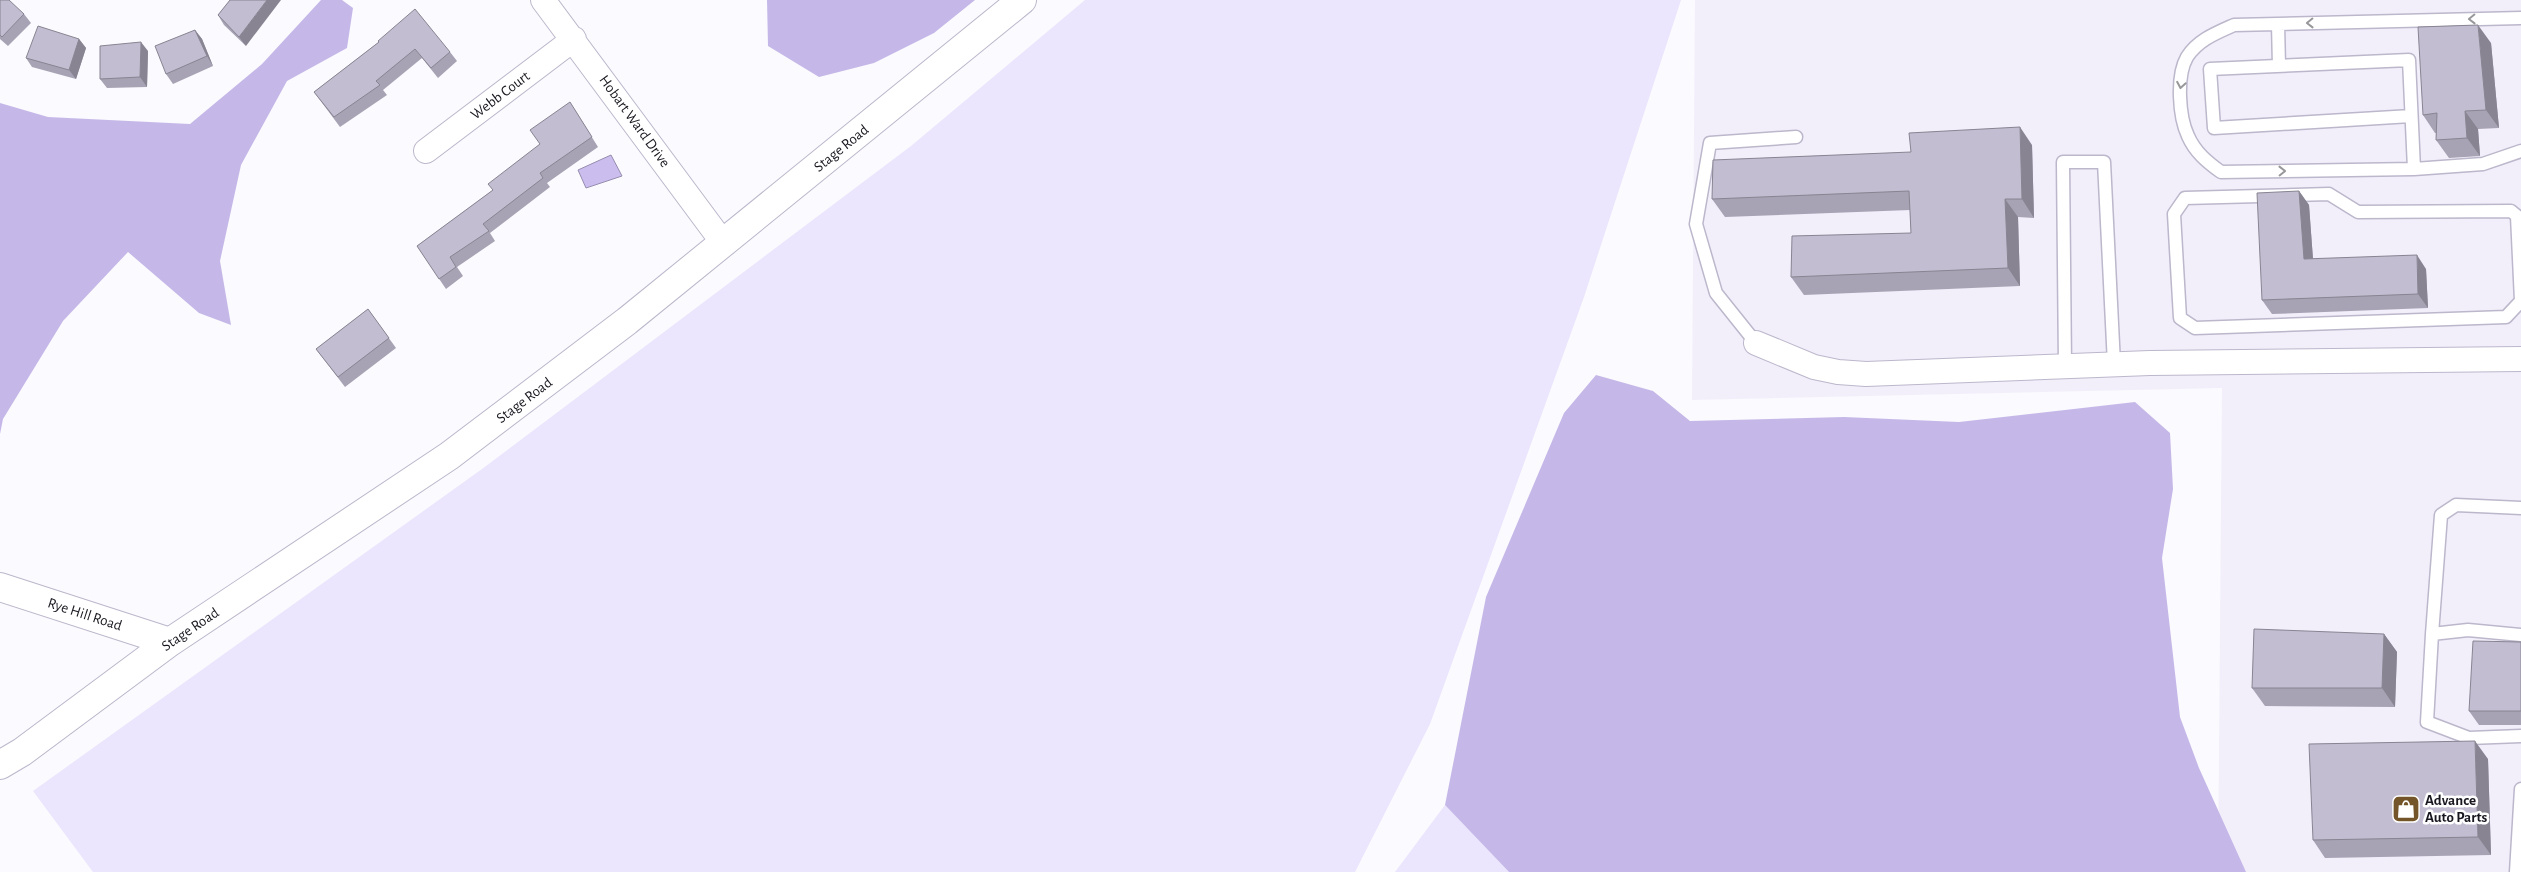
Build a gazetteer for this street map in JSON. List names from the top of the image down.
{
  "streets": {
    "street": [
      "Webb Court",
      "Hobart Ward Drive",
      "Stage Road",
      "Rye Hill Road"
    ]
  },
  "crossings": [
    ["Webb Court", "Hobart Ward Drive"],
    ["Hobart Ward Drive", "Stage Road"],
    ["Stage Road", "Rye Hill Road"]
  ],
  "places": {
    "shop": ["Advance Auto Parts"]
  }
}
